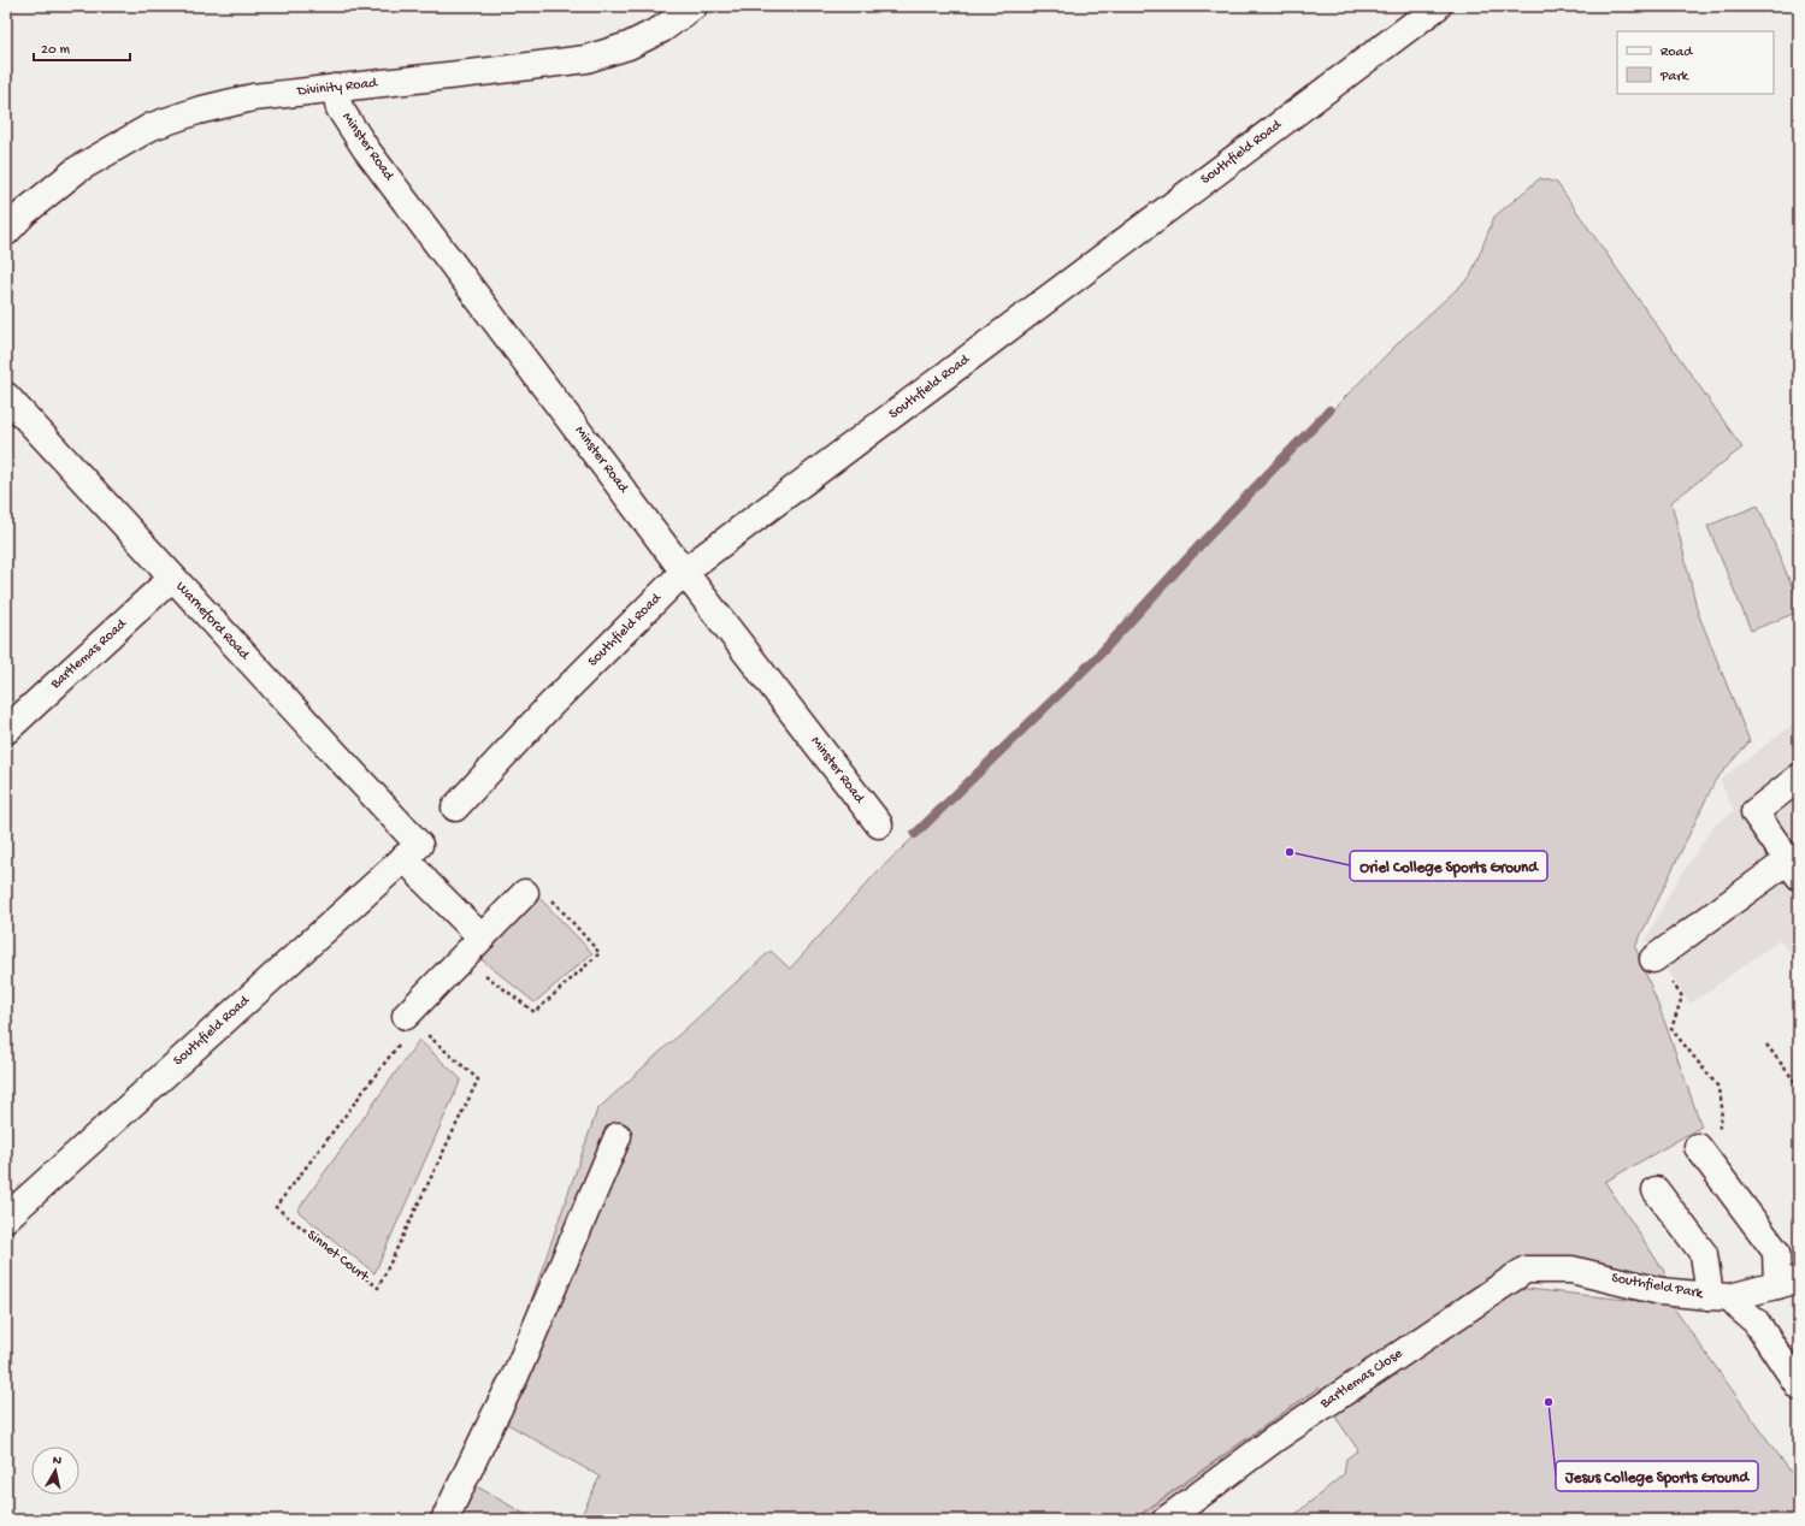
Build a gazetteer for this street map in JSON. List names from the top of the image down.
{
  "streets": {
    "street": [
      "Divinity Road",
      "Minster Road",
      "Southfield Road",
      "Warneford Road",
      "Bartlemas Road",
      "Southfield Park",
      "Bartlemas Close"
    ],
    "path": ["Sinnet Court"]
  },
  "crossings": [
    ["Divinity Road", "Minster Road"],
    ["Minster Road", "Southfield Road"],
    ["Southfield Road", "Warneford Road"],
    ["Warneford Road", "Bartlemas Road"],
    ["Southfield Park", "Bartlemas Close"]
  ],
  "places": ["Oriel College Sports Ground", "Jesus College Sports Ground"],
  "legend": ["Road", "Park"],
  "scale_bar": "20 m",
  "north": "top"
}
